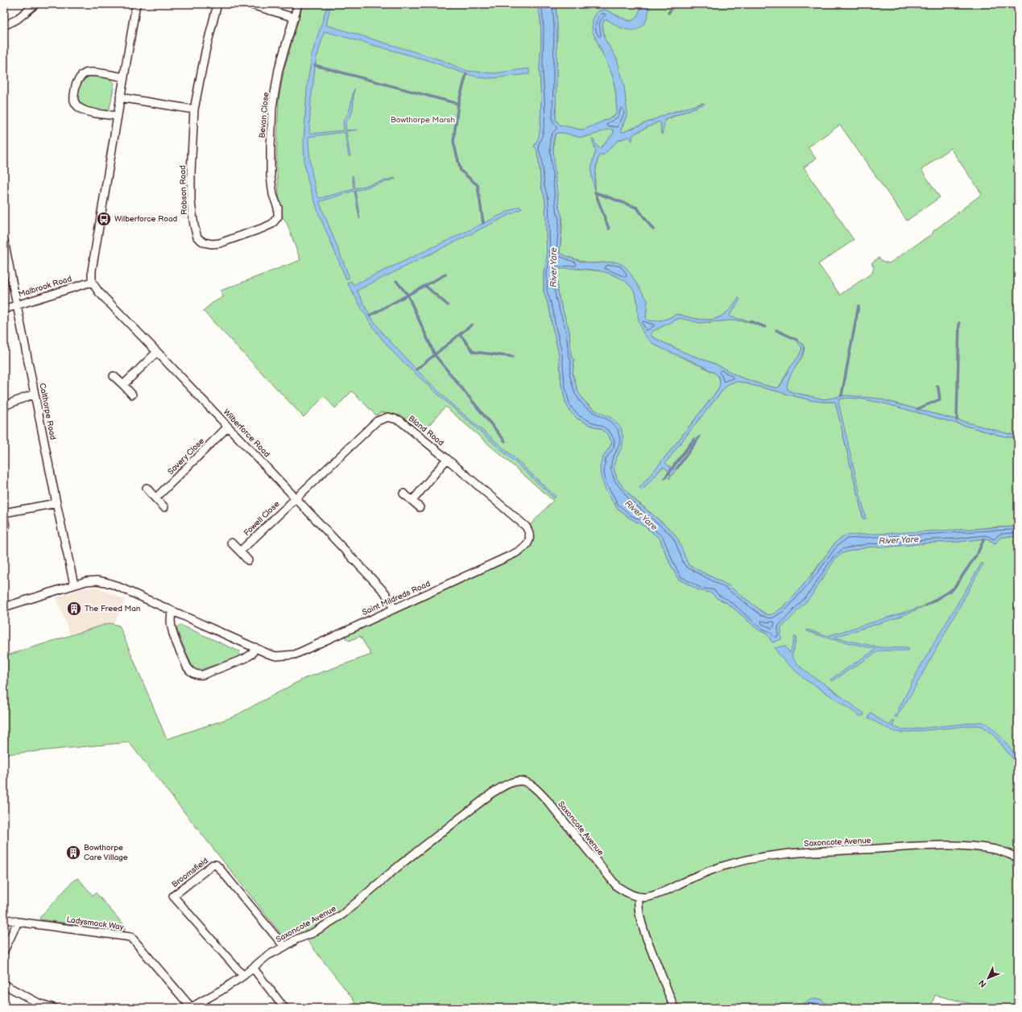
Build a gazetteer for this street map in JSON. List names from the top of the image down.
{
  "streets": {
    "street": [
      "Bevan Close",
      "Robson Road",
      "Malbrook Road",
      "Calthorpe Road",
      "Bland Road",
      "Wilberforce Road",
      "Savery Close",
      "Fowell Close",
      "Saint Mildreds Road",
      "Saxoncote Avenue",
      "Broomsfield",
      "Ladysmock Way"
    ]
  },
  "crossings": [
    ["Bevan Close", "Robson Road"],
    ["Malbrook Road", "Calthorpe Road"],
    ["Malbrook Road", "Wilberforce Road"],
    ["Calthorpe Road", "Saint Mildreds Road"],
    ["Bland Road", "Wilberforce Road"],
    ["Bland Road", "Fowell Close"],
    ["Bland Road", "Saint Mildreds Road"],
    ["Wilberforce Road", "Savery Close"],
    ["Wilberforce Road", "Fowell Close"],
    ["Wilberforce Road", "Saint Mildreds Road"],
    ["Saxoncote Avenue", "Broomsfield"],
    ["Saxoncote Avenue", "Ladysmock Way"]
  ],
  "water": ["River Yare"],
  "parks": ["Bowthorpe Marsh"],
  "places": {
    "bus stop": ["Wilberforce Road"],
    "building": ["The Freed Man", "Bowthorpe Care Village"]
  },
  "north": "bottom left"
}
